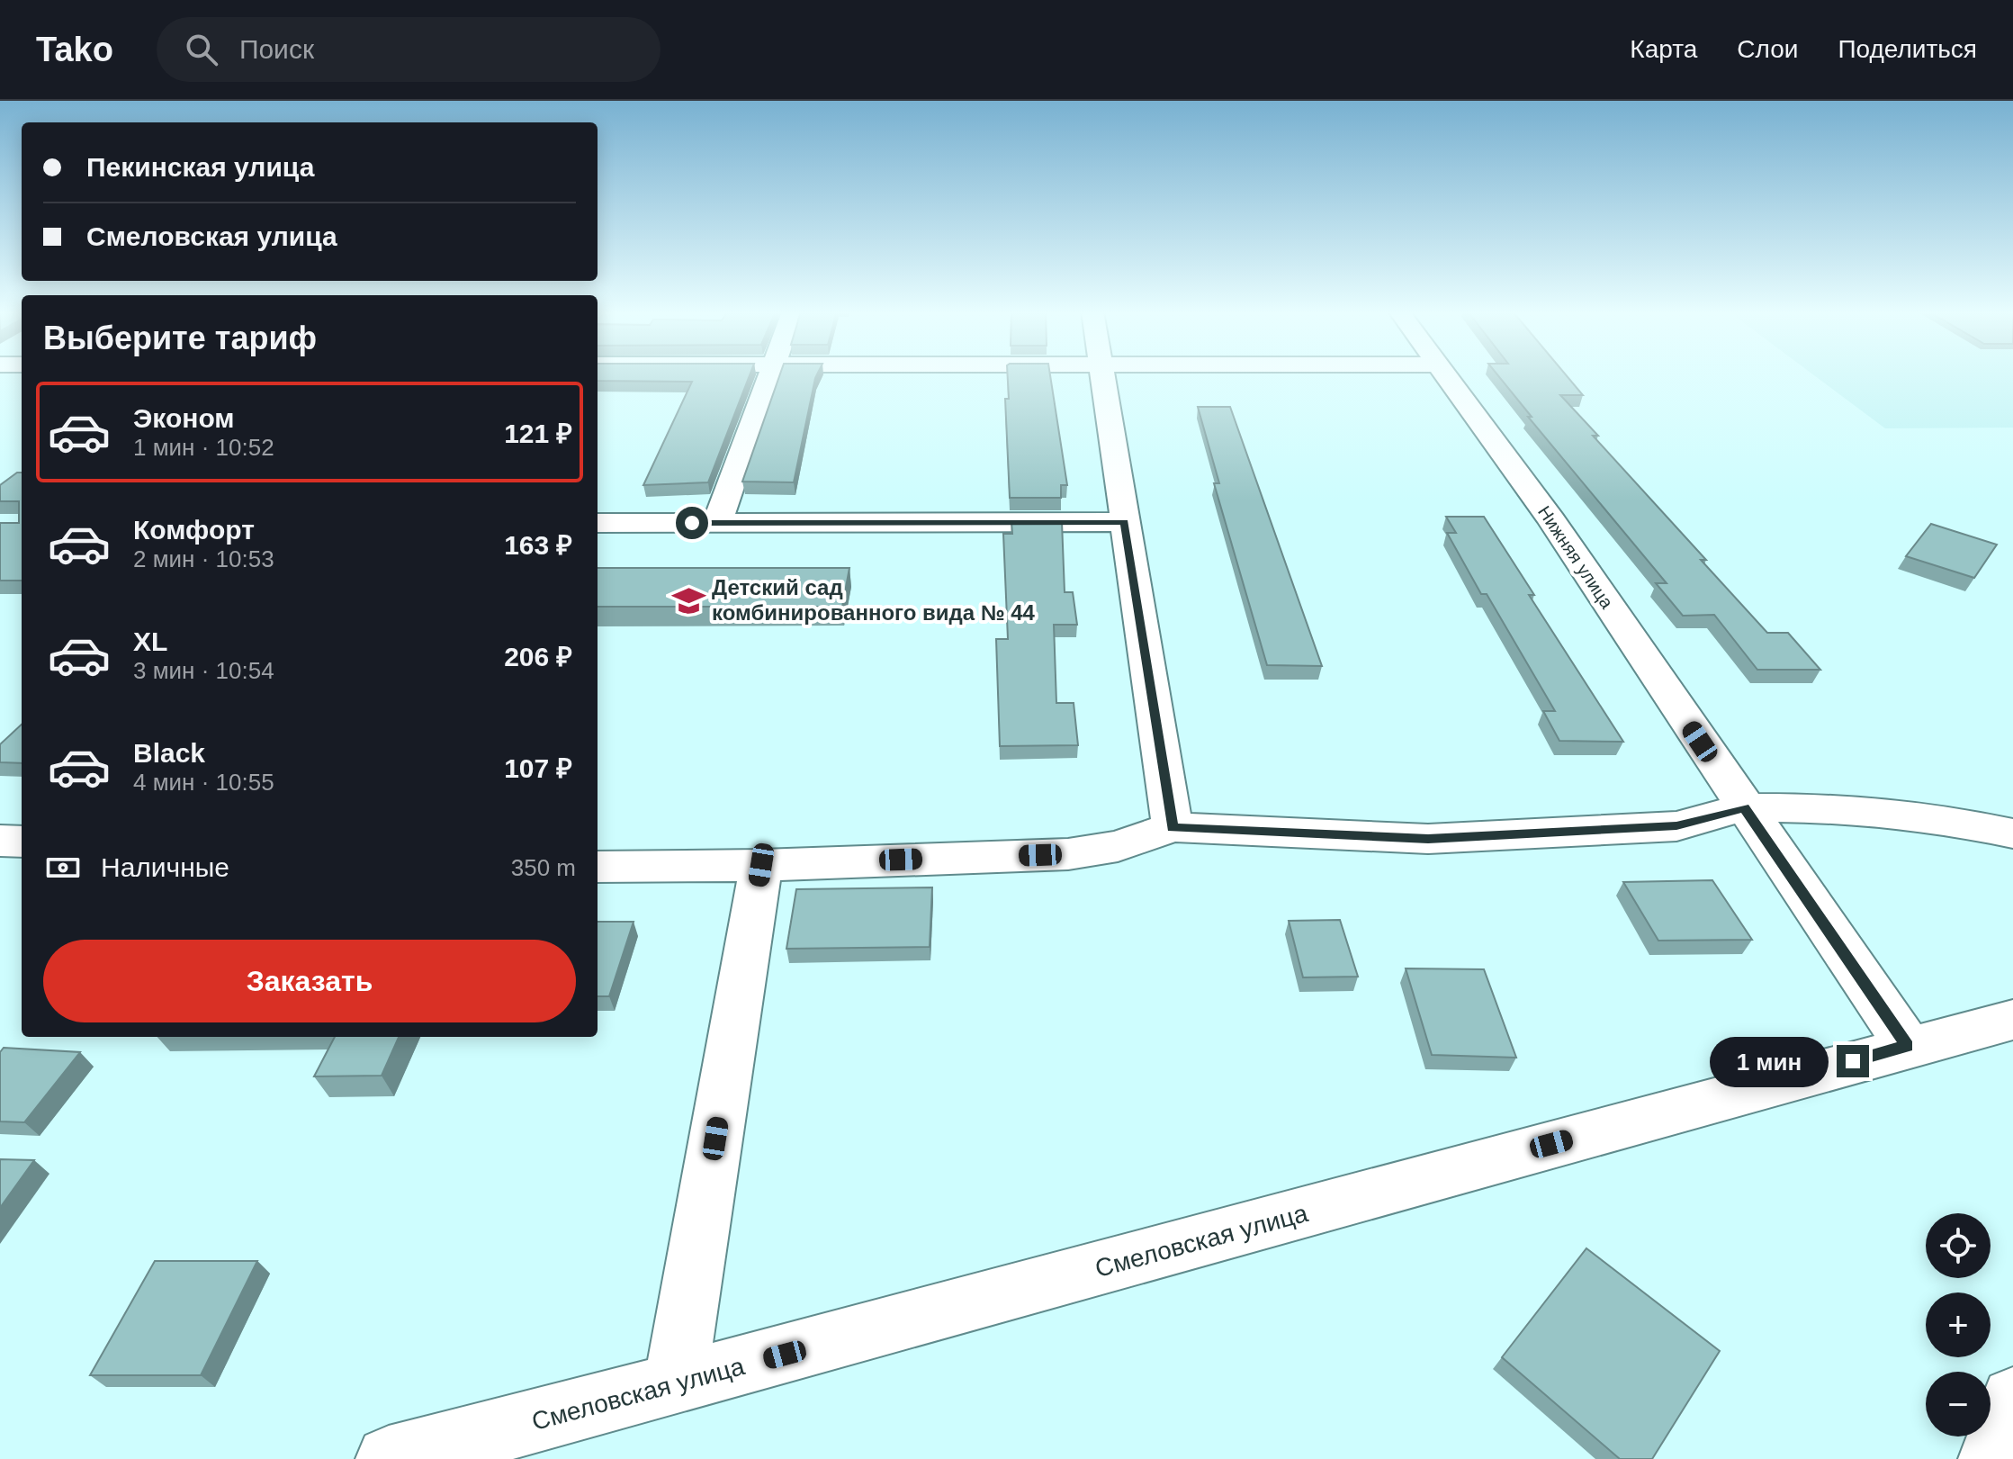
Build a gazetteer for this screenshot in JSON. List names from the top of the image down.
{
  "streets": {
    "street": ["Нижняя улица", "Смеловская улица"]
  },
  "crossings": [
    ["Нижняя улица", "Смеловская улица"]
  ],
  "places": {
    "school or university": ["Детский сад комбинированного вида № 44"]
  },
  "page": {
    "header": "Tako",
    "search": "Поиск",
    "nav": ["Карта", "Слои", "Поделиться"],
    "banner": ["Пекинская улица", "Смеловская улица"],
    "heading": "Выберите тариф",
    "list": [
      {
        "name": "Эконом",
        "note": "1 мин · 10:52",
        "value": "121 ₽"
      },
      {
        "name": "Комфорт",
        "note": "2 мин · 10:53",
        "value": "163 ₽"
      },
      {
        "name": "XL",
        "note": "3 мин · 10:54",
        "value": "206 ₽"
      },
      {
        "name": "Black",
        "note": "4 мин · 10:55",
        "value": "107 ₽"
      }
    ],
    "pay": ["Наличные", "350 m"],
    "buttons": "Заказать",
    "bubble": "1 мин",
    "map_buttons": ["+", "−"]
  }
}
